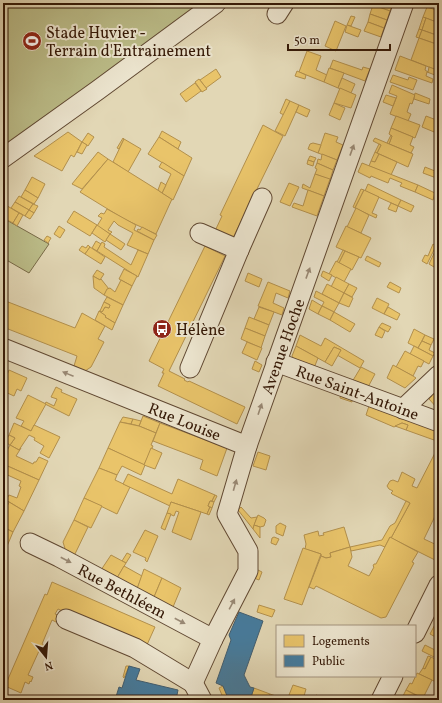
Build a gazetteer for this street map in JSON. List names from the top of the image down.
{
  "streets": {
    "street": [
      "Avenue Hoche",
      "Rue Saint-Antoine",
      "Rue Louise",
      "Rue Bethléem"
    ]
  },
  "crossings": [
    ["Avenue Hoche", "Rue Saint-Antoine"],
    ["Avenue Hoche", "Rue Louise"],
    ["Avenue Hoche", "Rue Bethléem"]
  ],
  "one_way": ["Avenue Hoche", "Rue Louise"],
  "places": {
    "sports": ["Stade Huvier - Terrain d'Entrainement"],
    "bus stop": ["Hélène"]
  },
  "legend": ["Logements", "Public"],
  "scale_bar": "50 m",
  "north": "bottom"
}
